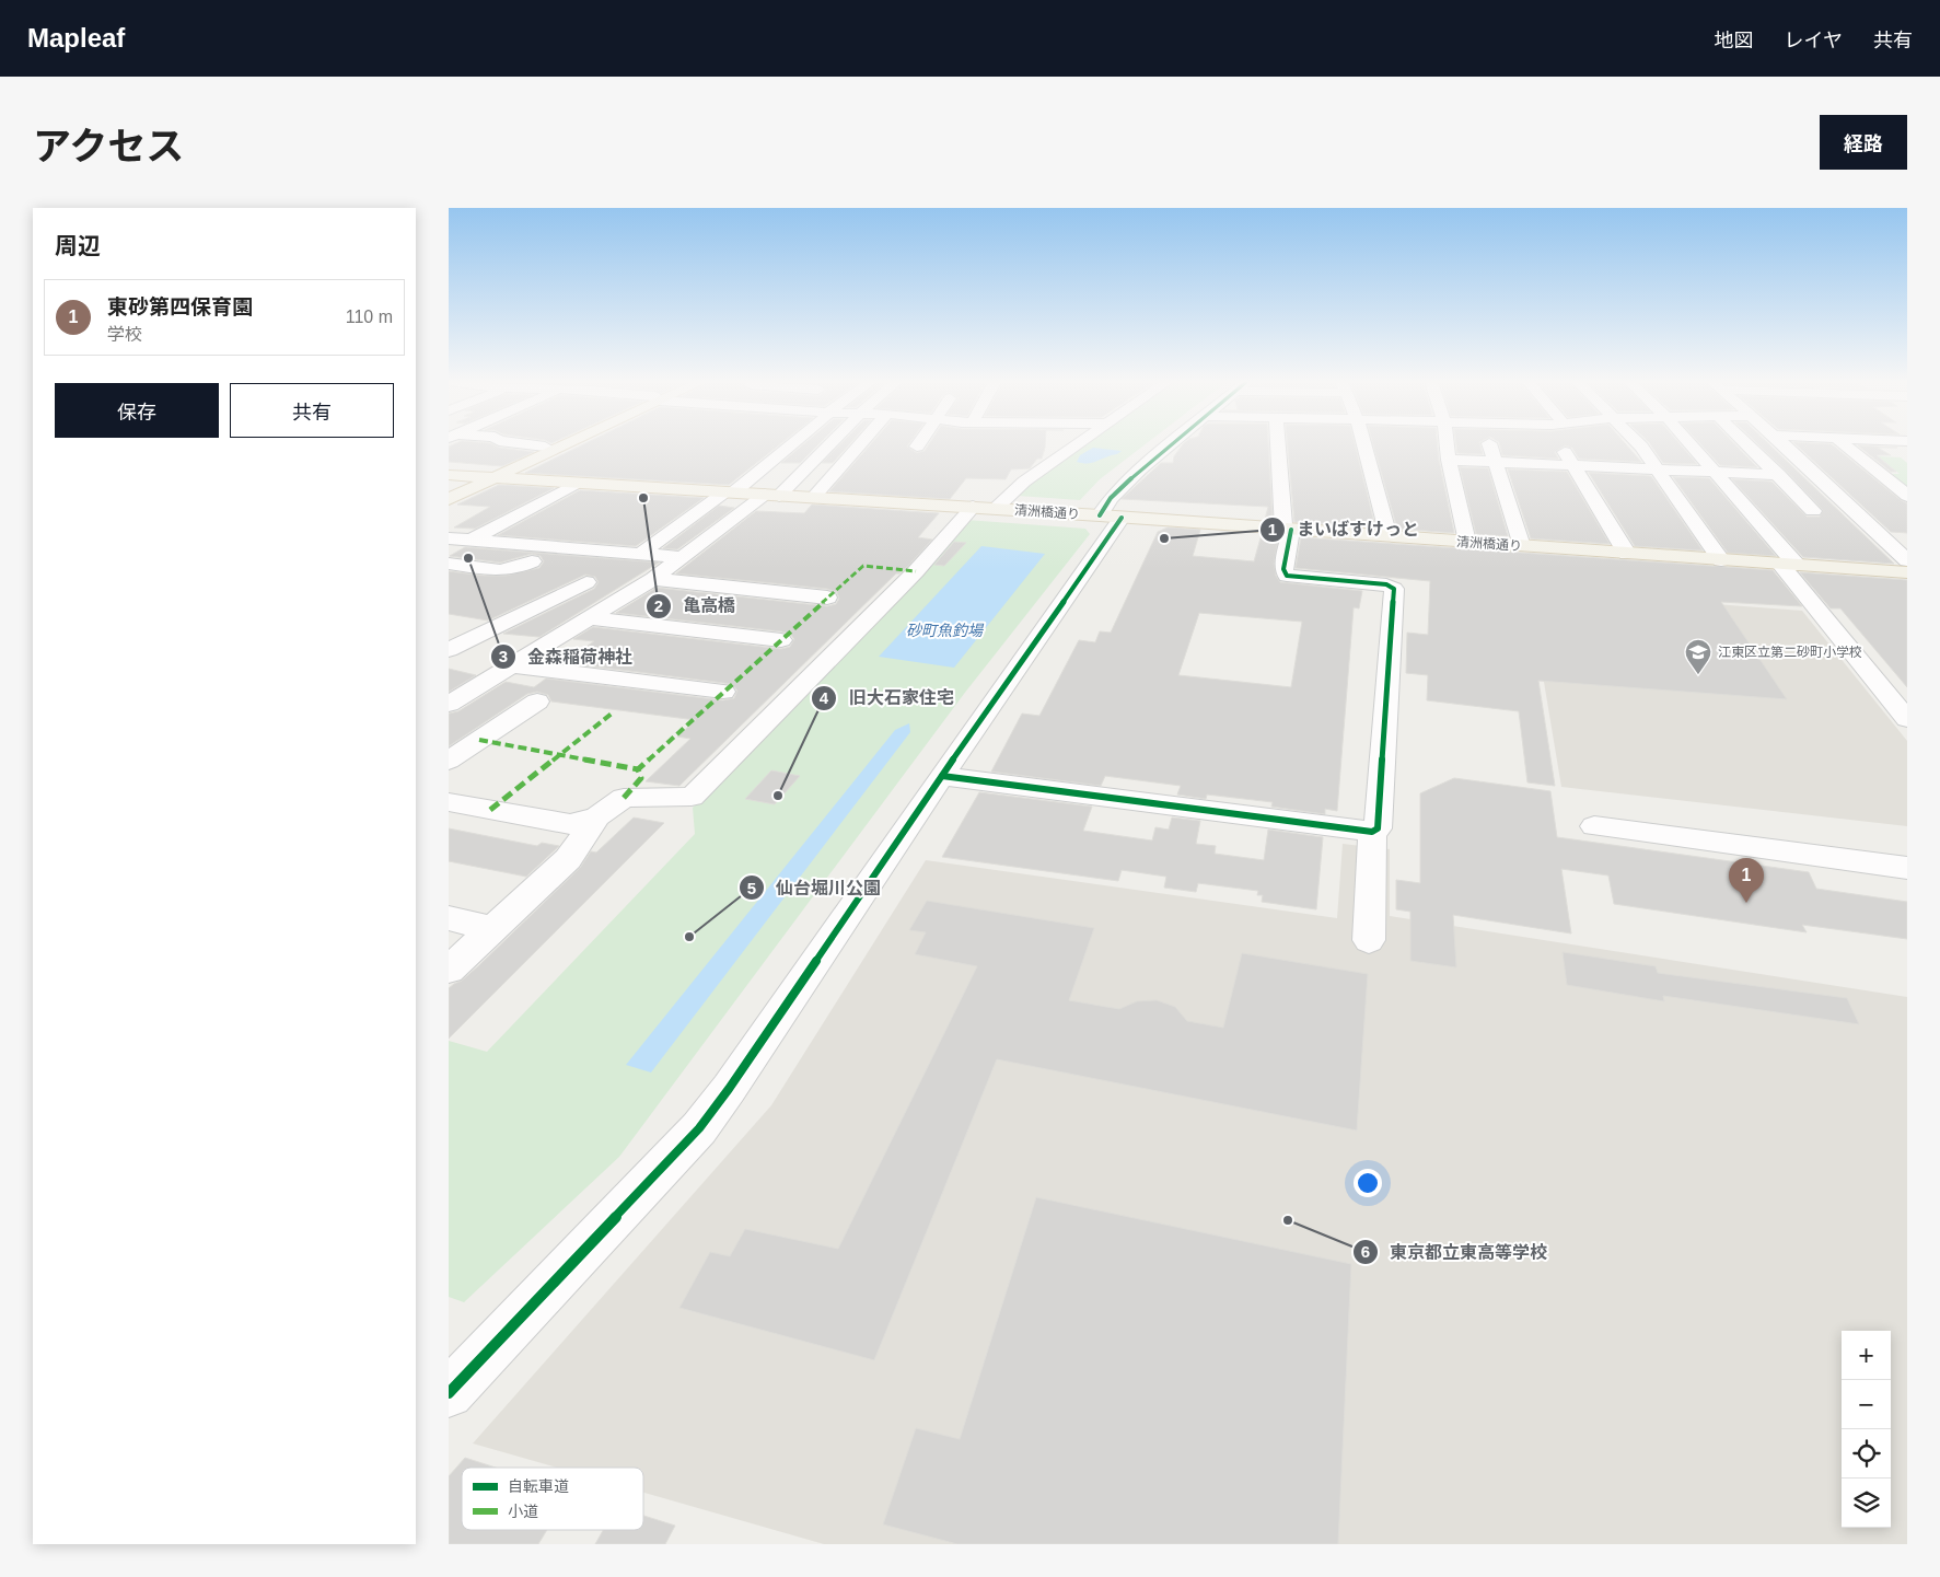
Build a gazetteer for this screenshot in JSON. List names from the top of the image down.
{
  "streets": {
    "main road": ["清洲橋通り"]
  },
  "water": ["砂町魚釣場"],
  "places": {
    "other": [
      "亀高橋",
      "まいばすけっと",
      "金森稲荷神社",
      "旧大石家住宅",
      "仙台堀川公園",
      "東京都立東高等学校"
    ],
    "school or university": ["江東区立第二砂町小学校"]
  },
  "legend": ["自転車道", "小道"],
  "page": {
    "header": "Mapleaf",
    "nav": ["地図", "レイヤ", "共有"],
    "title": "アクセス",
    "buttons": [
      "経路",
      ["保存", "共有"]
    ],
    "heading": "周辺",
    "list": [
      {
        "mark": "1",
        "name": "東砂第四保育園",
        "note": "学校",
        "value": "110 m"
      }
    ],
    "pins": "1",
    "map_buttons": ["+", "−"]
  }
}
